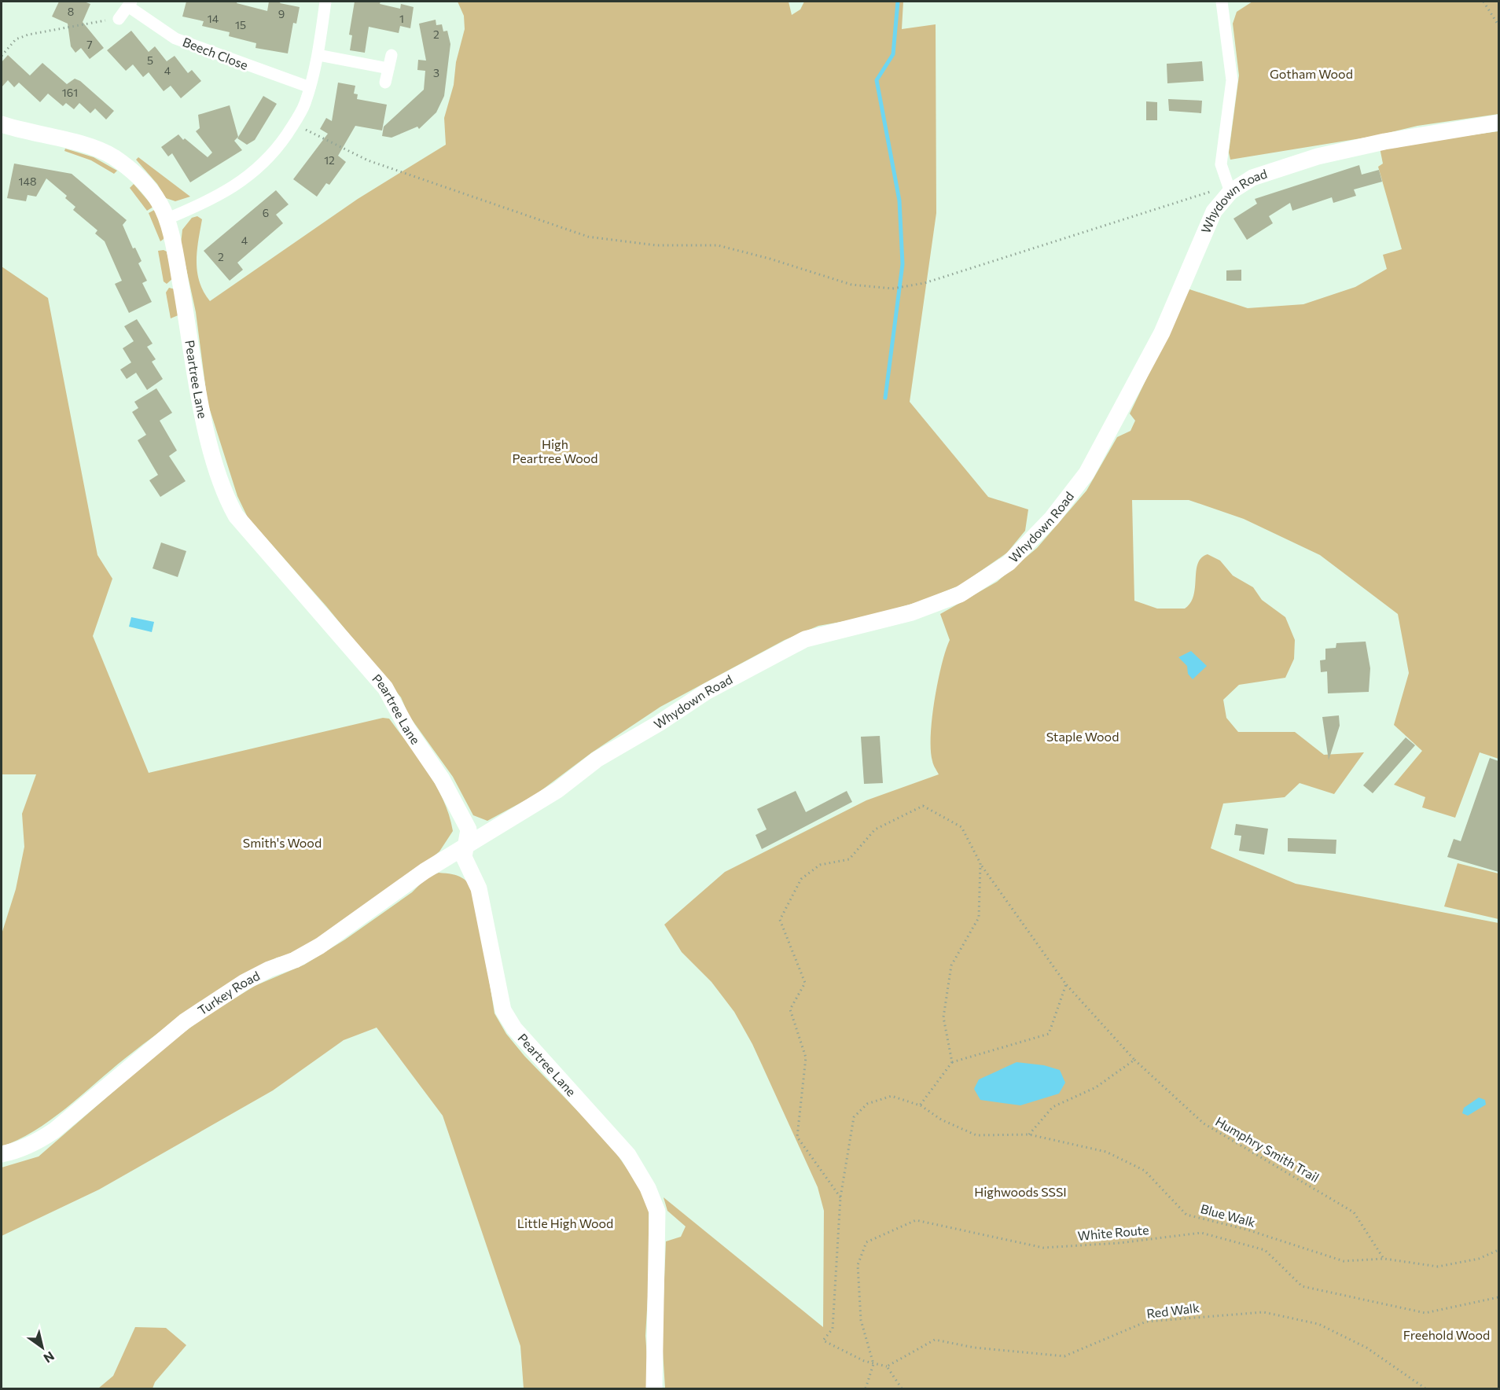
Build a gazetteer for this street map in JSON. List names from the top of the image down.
{
  "streets": {
    "street": [
      "Beech Close",
      "Whydown Road",
      "Peartree Lane",
      "Turkey Road"
    ],
    "path": [
      "Humphry Smith Trail",
      "Blue Walk",
      "White Route",
      "Red Walk"
    ]
  },
  "crossings": [
    ["Whydown Road", "Peartree Lane"],
    ["Whydown Road", "Turkey Road"],
    ["Peartree Lane", "Turkey Road"],
    ["Humphry Smith Trail", "Blue Walk"]
  ],
  "parks": [
    "Gotham Wood",
    "High Peartree Wood",
    "Staple Wood",
    "Smith's Wood",
    "Highwoods SSSI",
    "Little High Wood",
    "Freehold Wood"
  ],
  "house_numbers": [
    "8",
    "9",
    "14",
    "1",
    "15",
    "2",
    "7",
    "5",
    "4",
    "3",
    "161",
    "12",
    "148",
    "6",
    "4",
    "2"
  ],
  "north": "bottom right"
}
